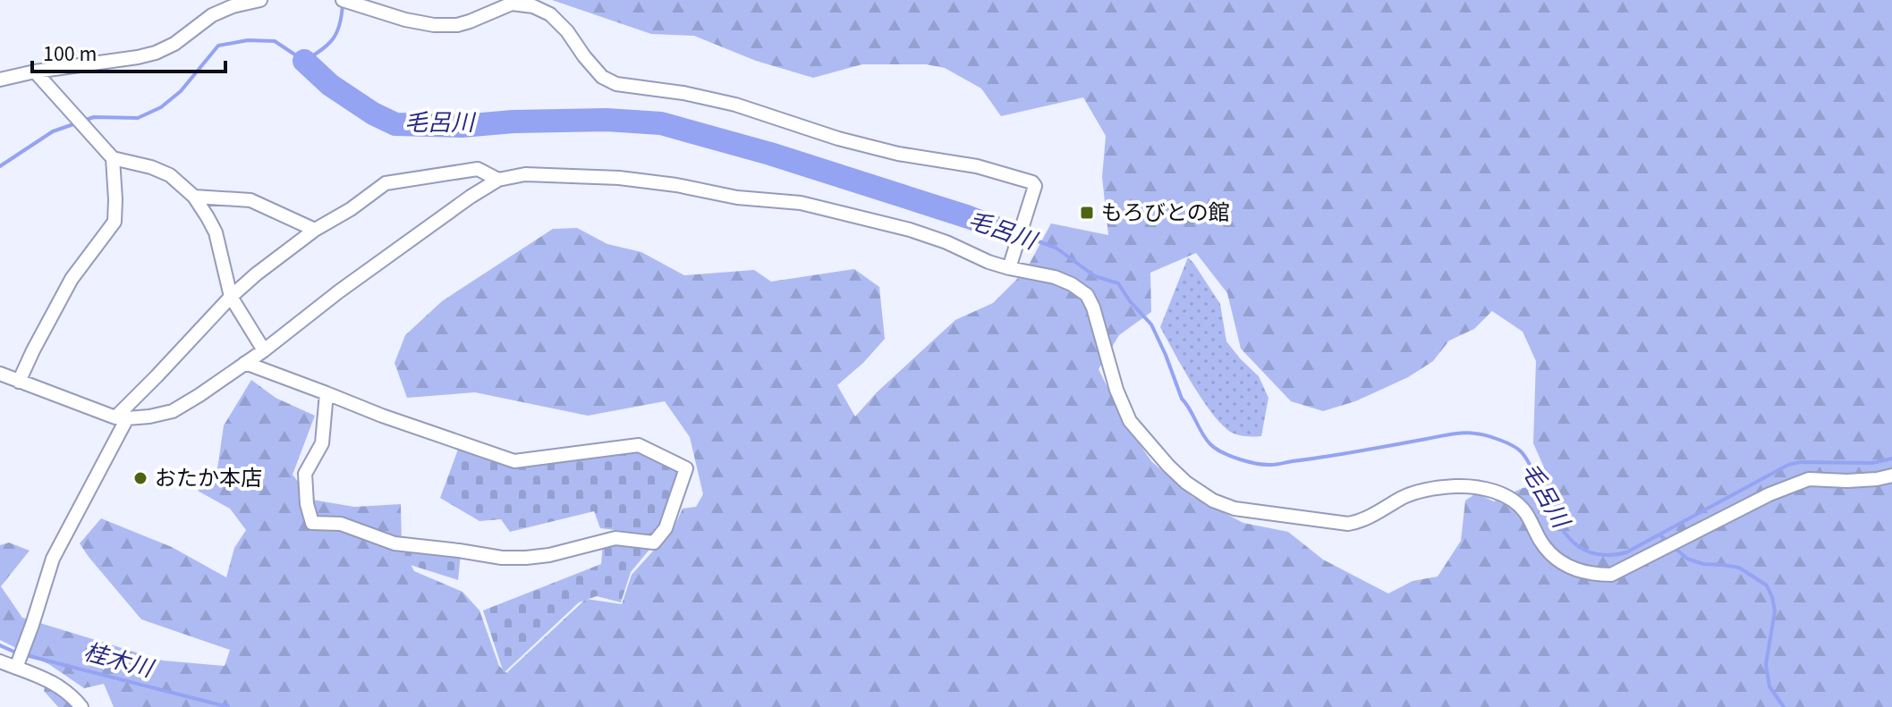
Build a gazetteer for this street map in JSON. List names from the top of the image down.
{
  "water": ["毛呂川", "桂木川"],
  "places": {
    "transit": ["もろびとの館"],
    "other": ["おたか本店"]
  },
  "scale_bar": "100 m"
}
